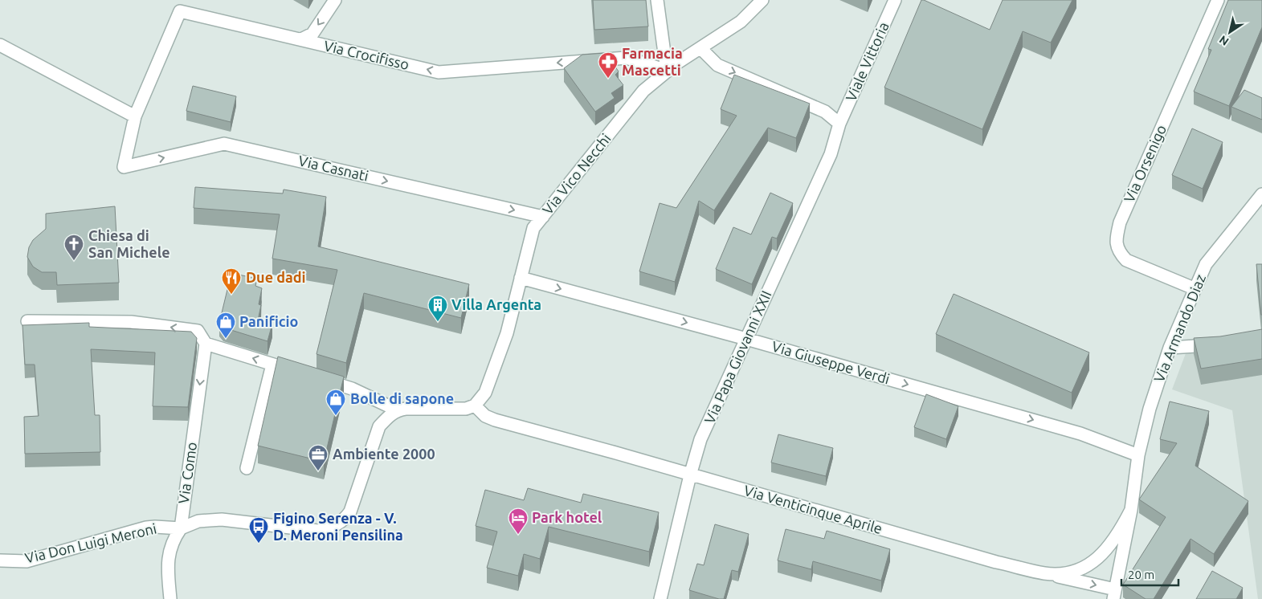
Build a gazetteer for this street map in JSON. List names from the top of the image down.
{
  "streets": {
    "street": [
      "Via Crocifisso",
      "Viale Vittoria",
      "Via Orsenigo",
      "Via Casnati",
      "Via Vico Necchi",
      "Via Armando Diaz",
      "Via Papa Giovanni XXII",
      "Via Giuseppe Verdi",
      "Via Como",
      "Via Venticinque Aprile",
      "Via Don Luigi Meroni"
    ]
  },
  "crossings": [
    ["Via Crocifisso", "Via Casnati"],
    ["Via Crocifisso", "Via Vico Necchi"],
    ["Viale Vittoria", "Via Papa Giovanni XXII"],
    ["Via Orsenigo", "Via Armando Diaz"],
    ["Via Casnati", "Via Vico Necchi"],
    ["Via Vico Necchi", "Via Giuseppe Verdi"],
    ["Via Vico Necchi", "Via Venticinque Aprile"],
    ["Via Armando Diaz", "Via Giuseppe Verdi"],
    ["Via Armando Diaz", "Via Venticinque Aprile"],
    ["Via Papa Giovanni XXII", "Via Giuseppe Verdi"],
    ["Via Papa Giovanni XXII", "Via Venticinque Aprile"],
    ["Via Como", "Via Don Luigi Meroni"]
  ],
  "one_way": ["Via Crocifisso", "Via Casnati", "Via Giuseppe Verdi"],
  "places": {
    "pharmacy": ["Farmacia Mascetti"],
    "church": ["Chiesa di San Michele"],
    "restaurant": ["Due dadi"],
    "building": ["Villa Argenta"],
    "shop": ["Panificio", "Bolle di sapone"],
    "office": ["Ambiente 2000"],
    "hotel": ["Park hotel"],
    "bus stop": ["Figino Serenza - V. D. Meroni Pensilina"]
  },
  "scale_bar": "20 m",
  "north": "bottom left"
}
